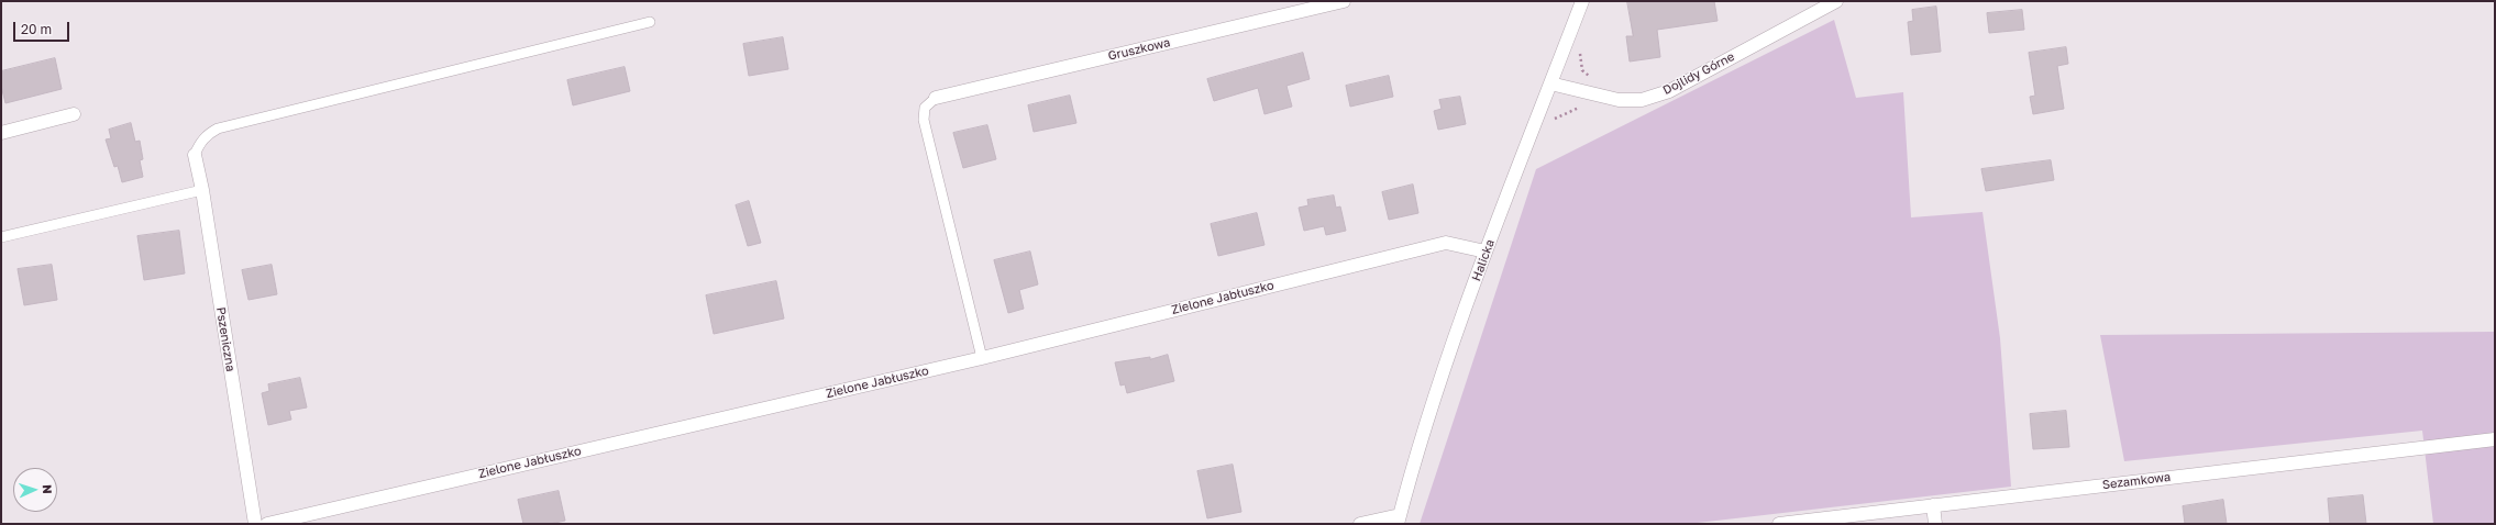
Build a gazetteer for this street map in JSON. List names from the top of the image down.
{
  "streets": {
    "street": [
      "Gruszkowa",
      "Dojlidy Górne",
      "Halicka",
      "Zielone Jabłuszko",
      "Pszeniczna",
      "Sezamkowa"
    ]
  },
  "crossings": [
    ["Dojlidy Górne", "Halicka"],
    ["Halicka", "Zielone Jabłuszko"]
  ],
  "scale_bar": "20 m",
  "north": "right"
}
